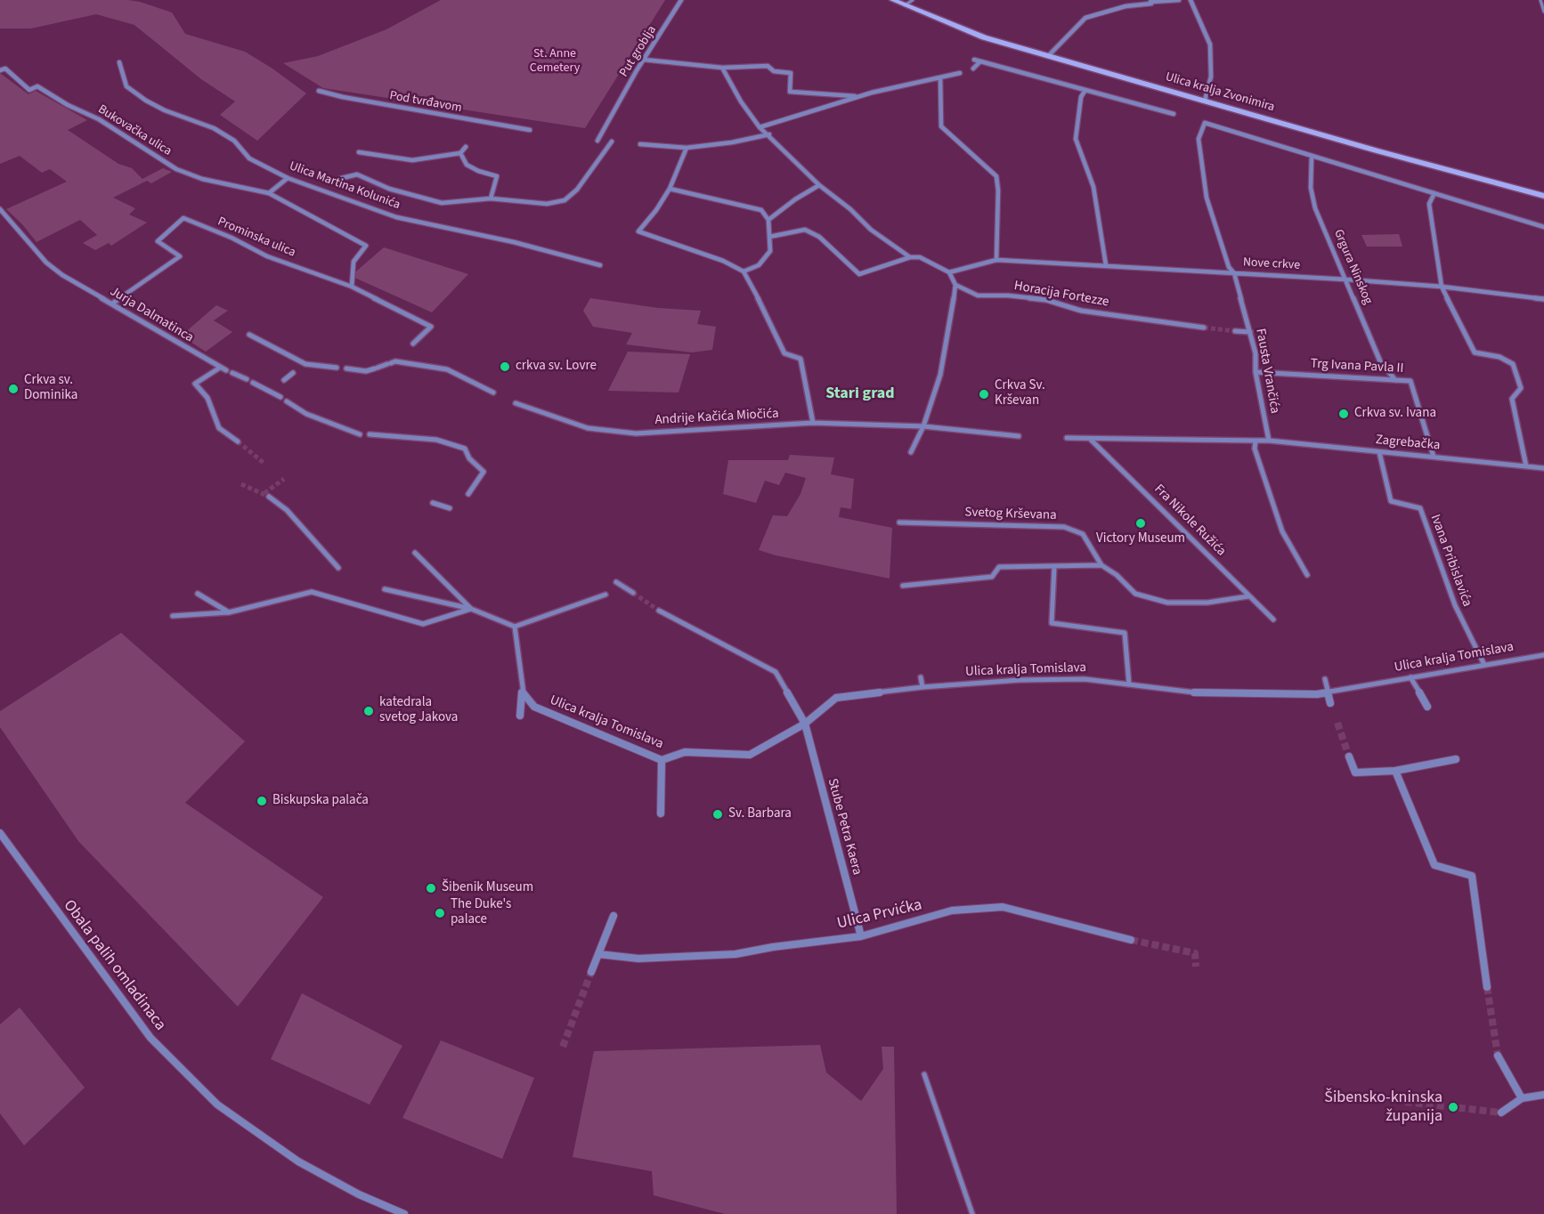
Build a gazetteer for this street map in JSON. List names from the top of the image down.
{
  "streets": {
    "main road": ["Ulica kralja Zvonimira"],
    "street": [
      "Put groblja",
      "Pod tvrđavom",
      "Bukovačka ulica",
      "Ulica Martina Kolunića",
      "Prominska ulica",
      "Nove crkve",
      "Grgura Ninskog",
      "Horacija Fortezze",
      "Jurja Dalmatinca",
      "Trg Ivana Pavla II",
      "Fausta Vrančića",
      "Andrije Kačića Miočića",
      "Zagrebačka",
      "Svetog Krševana",
      "Fra Nikole Ružića",
      "Ivana Pribislavića",
      "Ulica kralja Tomislava",
      "Stube Petra Kaera",
      "Ulica Prvićka",
      "Obala palih omladinaca"
    ]
  },
  "crossings": [
    ["Bukovačka ulica", "Prominska ulica"],
    ["Prominska ulica", "Jurja Dalmatinca"],
    ["Nove crkve", "Grgura Ninskog"],
    ["Nove crkve", "Fausta Vrančića"],
    ["Grgura Ninskog", "Trg Ivana Pavla II"],
    ["Grgura Ninskog", "Fausta Vrančića"],
    ["Trg Ivana Pavla II", "Fausta Vrančića"],
    ["Trg Ivana Pavla II", "Zagrebačka"],
    ["Fausta Vrančića", "Zagrebačka"],
    ["Zagrebačka", "Ivana Pribislavića"],
    ["Svetog Krševana", "Fra Nikole Ružića"],
    ["Ivana Pribislavića", "Ulica kralja Tomislava"],
    ["Ulica kralja Tomislava", "Stube Petra Kaera"],
    ["Stube Petra Kaera", "Ulica Prvićka"]
  ],
  "districts": ["Stari grad"],
  "parks": ["St. Anne Cemetery"],
  "places": [
    "crkva sv. Lovre",
    "Crkva sv. Dominika",
    "Crkva Sv. Krševan",
    "Crkva sv. Ivana",
    "Victory Museum",
    "katedrala svetog Jakova",
    "Biskupska palača",
    "Sv. Barbara",
    "Šibenik Museum",
    "The Duke's palace",
    "Šibensko-kninska županija"
  ]
}
